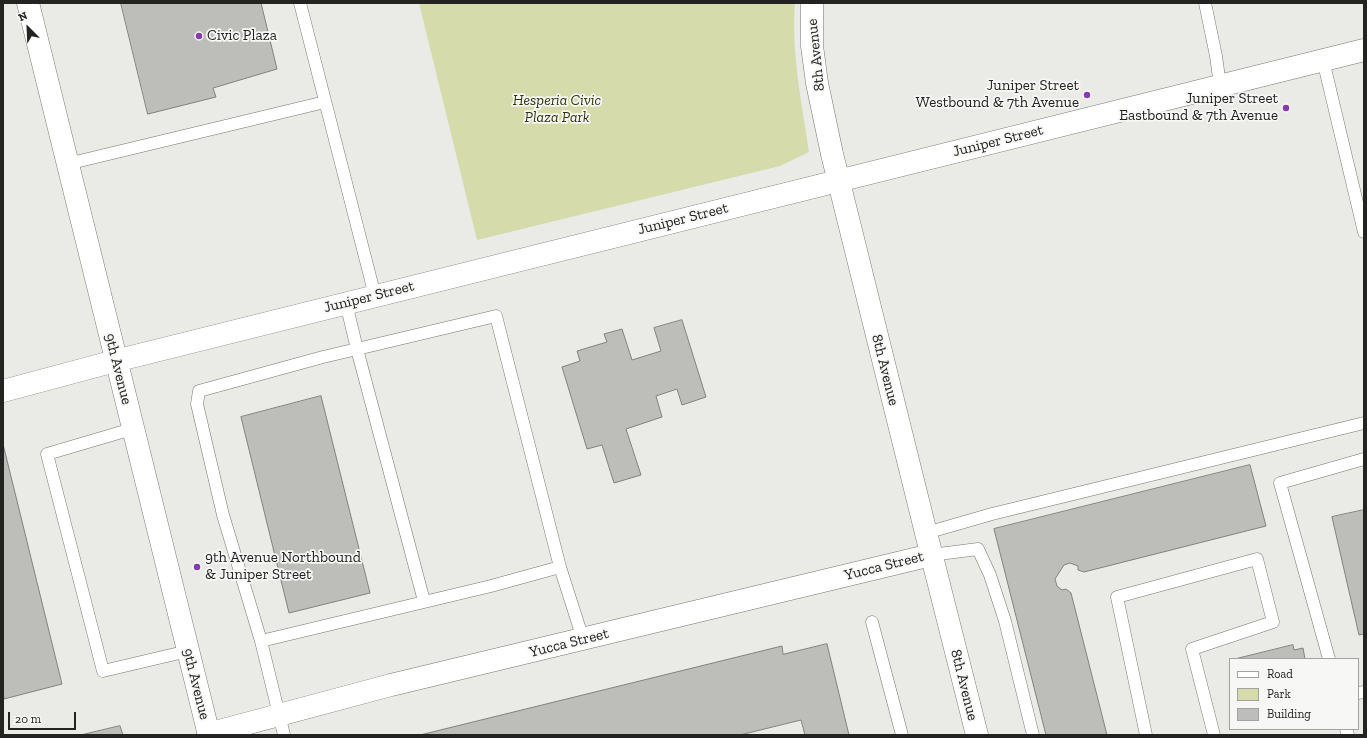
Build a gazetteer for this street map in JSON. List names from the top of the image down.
{
  "streets": {
    "street": [
      "8th Avenue",
      "Juniper Street",
      "9th Avenue",
      "Yucca Street"
    ]
  },
  "crossings": [
    ["8th Avenue", "Juniper Street"],
    ["8th Avenue", "Yucca Street"],
    ["Juniper Street", "9th Avenue"],
    ["9th Avenue", "Yucca Street"]
  ],
  "parks": ["Hesperia Civic Plaza Park"],
  "places": [
    "Civic Plaza",
    "Juniper Street Westbound & 7th Avenue",
    "Juniper Street Eastbound & 7th Avenue",
    "9th Avenue Northbound & Juniper Street"
  ],
  "legend": ["Road", "Park", "Building"],
  "scale_bar": "20 m",
  "north": "top left"
}
